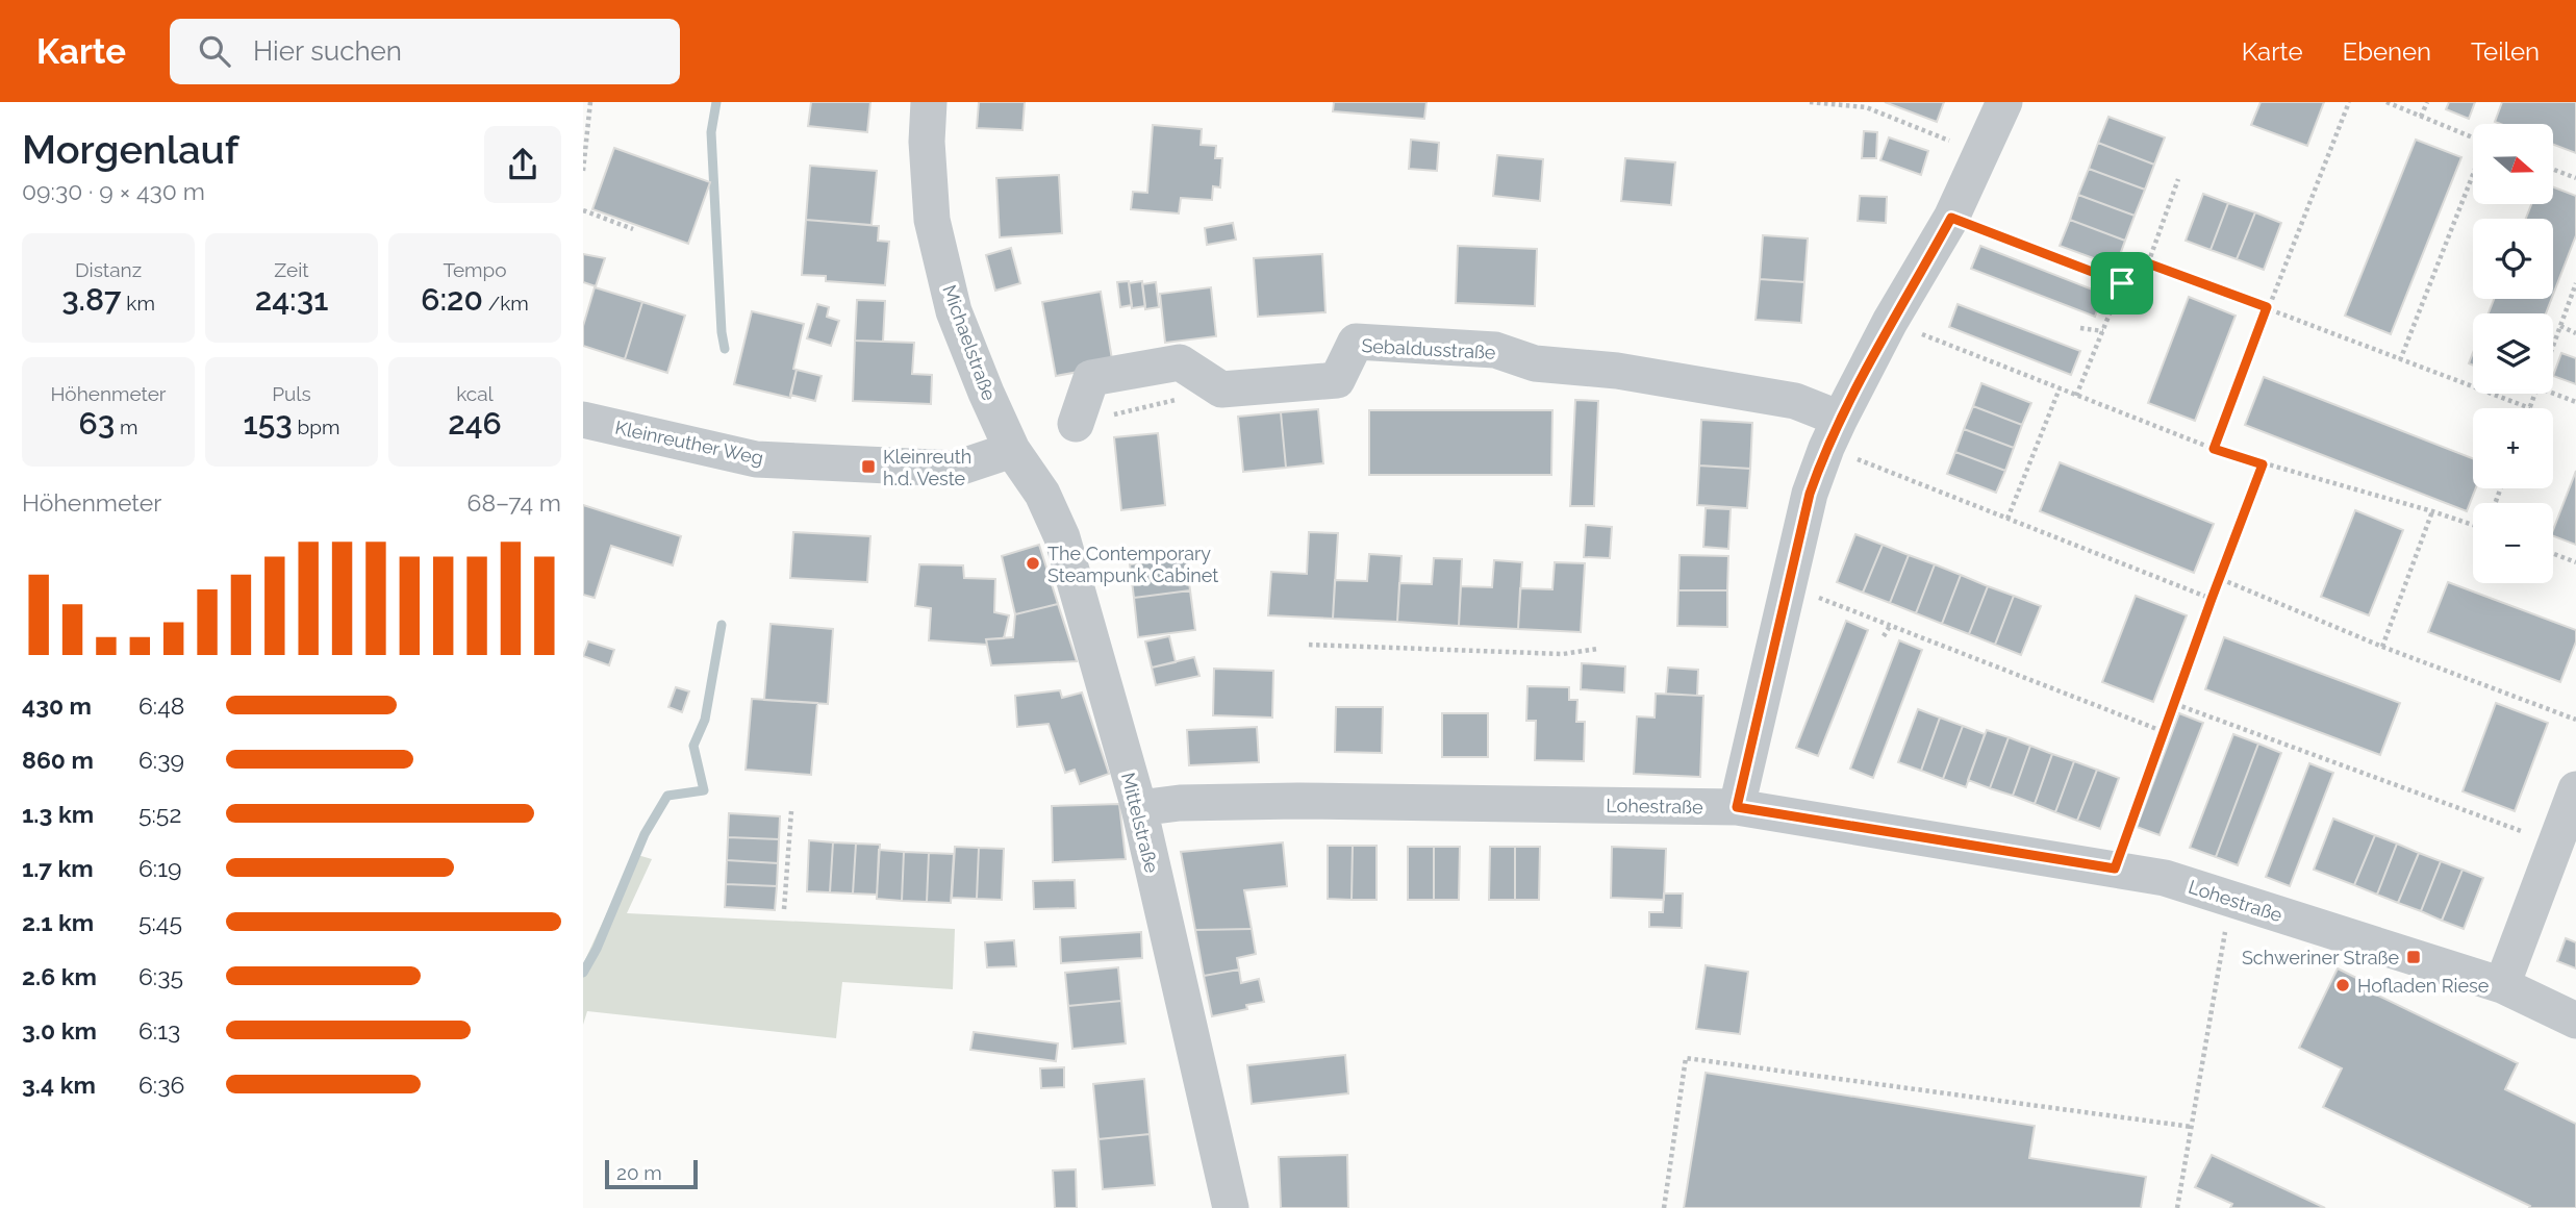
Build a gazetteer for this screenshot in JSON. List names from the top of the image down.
{
  "streets": {
    "street": [
      "Michaelstraße",
      "Sebaldusstraße",
      "Kleinreuther Weg",
      "Lohestraße",
      "Mittelstraße"
    ]
  },
  "crossings": [
    ["Michaelstraße", "Kleinreuther Weg"],
    ["Michaelstraße", "Mittelstraße"],
    ["Kleinreuther Weg", "Mittelstraße"],
    ["Lohestraße", "Mittelstraße"]
  ],
  "places": {
    "transit": ["Kleinreuth h.d. Veste", "Schweriner Straße"],
    "other": ["The Contemporary Steampunk Cabinet", "Hofladen Riese"]
  },
  "scale_bar": "20 m",
  "north": "right",
  "page": {
    "header": "Karte",
    "search": "Hier suchen",
    "nav": ["Karte", "Ebenen", "Teilen"],
    "heading": ["Morgenlauf", "09:30 · 9 × 430 m"],
    "map_buttons": ["+", "−"],
    "stats": [
      ["Distanz", "3.87 km"],
      ["Zeit", "24:31"],
      ["Tempo", "6:20 /km"],
      ["Höhenmeter", "63 m"],
      ["Puls", "153 bpm"],
      ["kcal", "246"]
    ],
    "chart": ["Höhenmeter", "68–74 m"],
    "list": [
      {
        "name": "430 m",
        "note": "6:48"
      },
      {
        "name": "860 m",
        "note": "6:39"
      },
      {
        "name": "1.3 km",
        "note": "5:52"
      },
      {
        "name": "1.7 km",
        "note": "6:19"
      },
      {
        "name": "2.1 km",
        "note": "5:45"
      },
      {
        "name": "2.6 km",
        "note": "6:35"
      },
      {
        "name": "3.0 km",
        "note": "6:13"
      },
      {
        "name": "3.4 km",
        "note": "6:36"
      }
    ],
    "scale": "20 m"
  }
}
